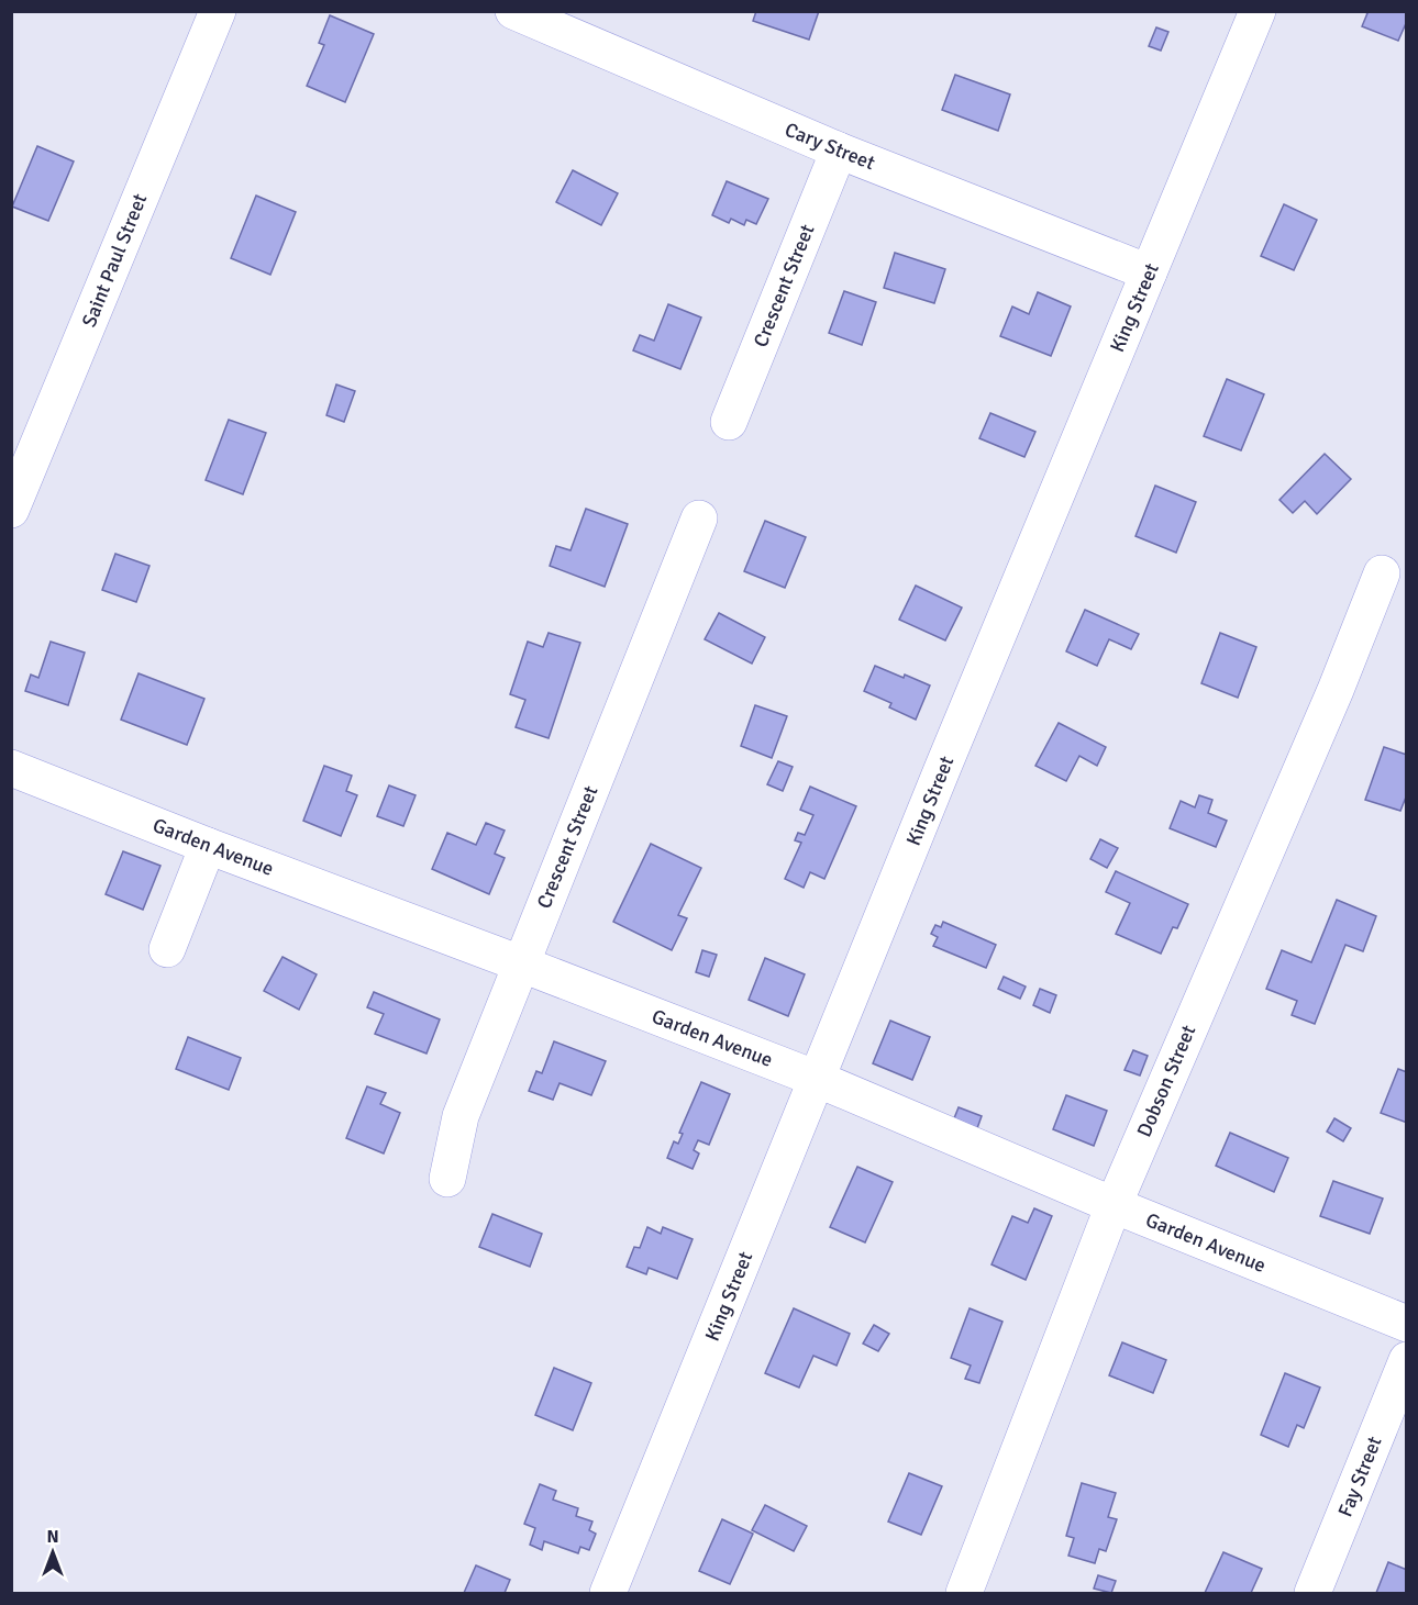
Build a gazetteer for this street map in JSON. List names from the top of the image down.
{
  "streets": {
    "street": [
      "Cary Street",
      "Saint Paul Street",
      "Crescent Street",
      "King Street",
      "Garden Avenue",
      "Dobson Street",
      "Fay Street"
    ]
  },
  "crossings": [
    ["Cary Street", "Crescent Street"],
    ["Cary Street", "King Street"],
    ["Crescent Street", "Garden Avenue"],
    ["King Street", "Garden Avenue"],
    ["Garden Avenue", "Dobson Street"]
  ],
  "north": "top"
}
